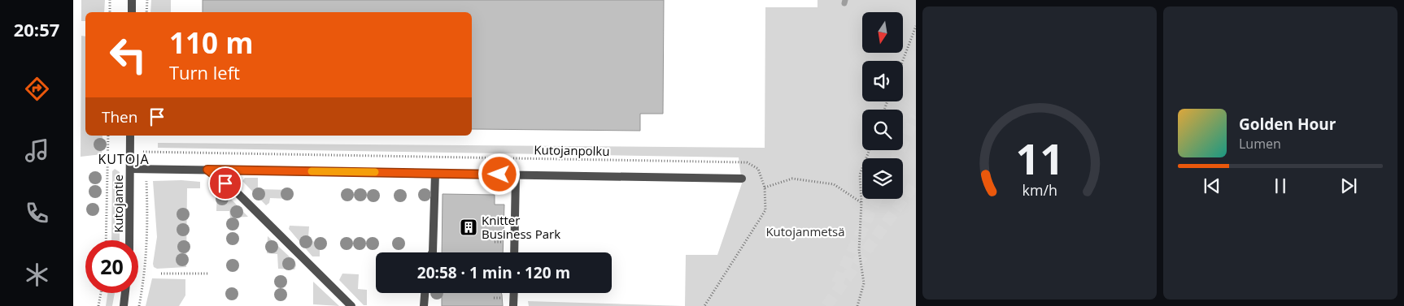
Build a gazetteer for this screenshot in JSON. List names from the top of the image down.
{
  "streets": {
    "street": ["Kutojantie"],
    "path": ["Kutojanpolku"]
  },
  "crossings": [
    ["Kutojanpolku", "Kutojantie"]
  ],
  "districts": ["KUTOJA"],
  "parks": ["Kutojanmetsä"],
  "places": {
    "building": ["Knitter Business Park"]
  },
  "north": "bottom",
  "page": {
    "tabs": "20:57",
    "turn": ["110 m", "Turn left"],
    "then": "Then",
    "song": ["Golden Hour", "Lumen"],
    "limit": "20",
    "trip": "20:58 · 1 min · 120 m",
    "gauge": ["11", "km/h"]
  }
}
